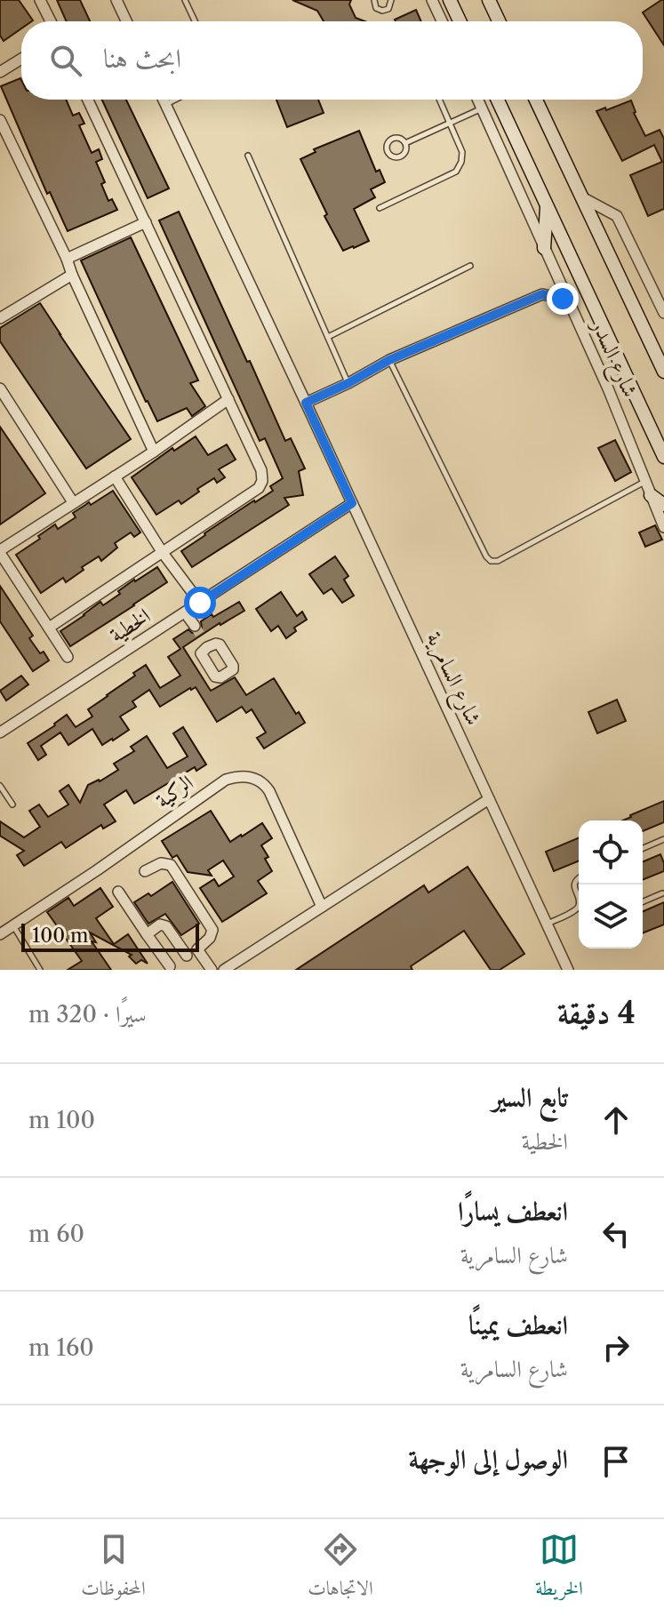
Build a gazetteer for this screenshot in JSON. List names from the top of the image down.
{
  "streets": {
    "main road": ["شارع السدر"],
    "street": ["الخطية", "شارع السامرية", "الركية"]
  },
  "crossings": [
    ["الخطية", "شارع السامرية"]
  ],
  "scale_bar": "100 m",
  "page": {
    "search": "ابحث هنا",
    "scale": "100 m",
    "heading": ["4 دقيقة", "سيرًا · 320 m"],
    "list": [
      ["تابع السير", "الخطية", "100 m"],
      ["انعطف يسارًا", "شارع السامرية", "60 m"],
      ["انعطف يمينًا", "شارع السامرية", "160 m"],
      "الوصول إلى الوجهة"
    ],
    "nav": ["الخريطة", "الاتجاهات", "المحفوظات"]
  }
}
